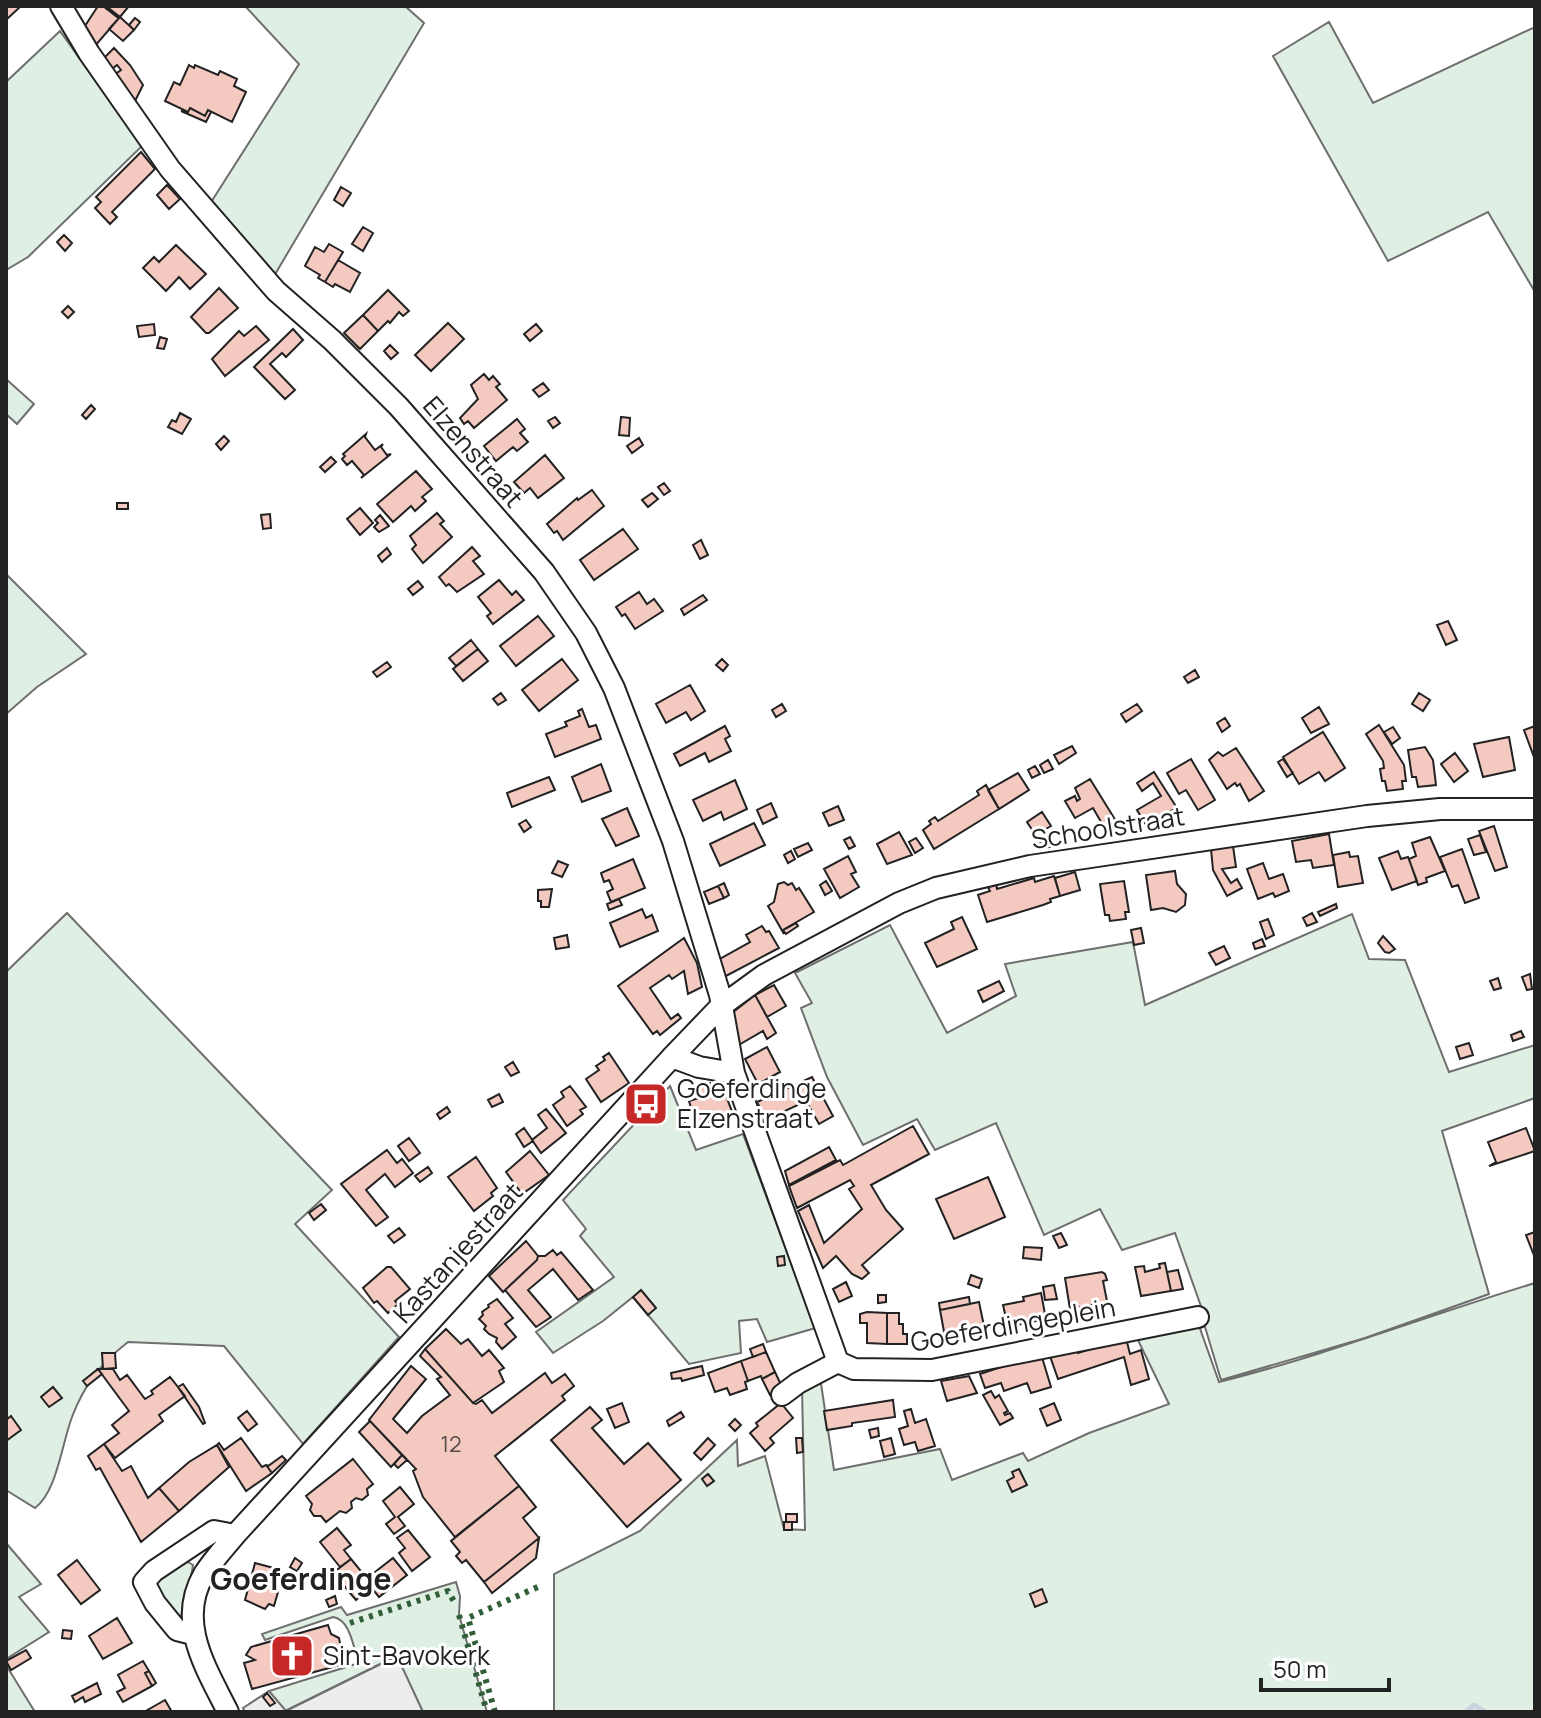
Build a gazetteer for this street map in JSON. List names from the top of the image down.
{
  "streets": {
    "street": [
      "Elzenstraat",
      "Schoolstraat",
      "Kastanjestraat",
      "Goeferdingeplein"
    ]
  },
  "crossings": [
    ["Elzenstraat", "Schoolstraat"],
    ["Elzenstraat", "Kastanjestraat"],
    ["Schoolstraat", "Kastanjestraat"]
  ],
  "districts": ["Goeferdinge"],
  "places": {
    "bus stop": ["Goeferdinge Elzenstraat"],
    "church": ["Sint-Bavokerk"]
  },
  "house_numbers": ["12"],
  "scale_bar": "50 m"
}
